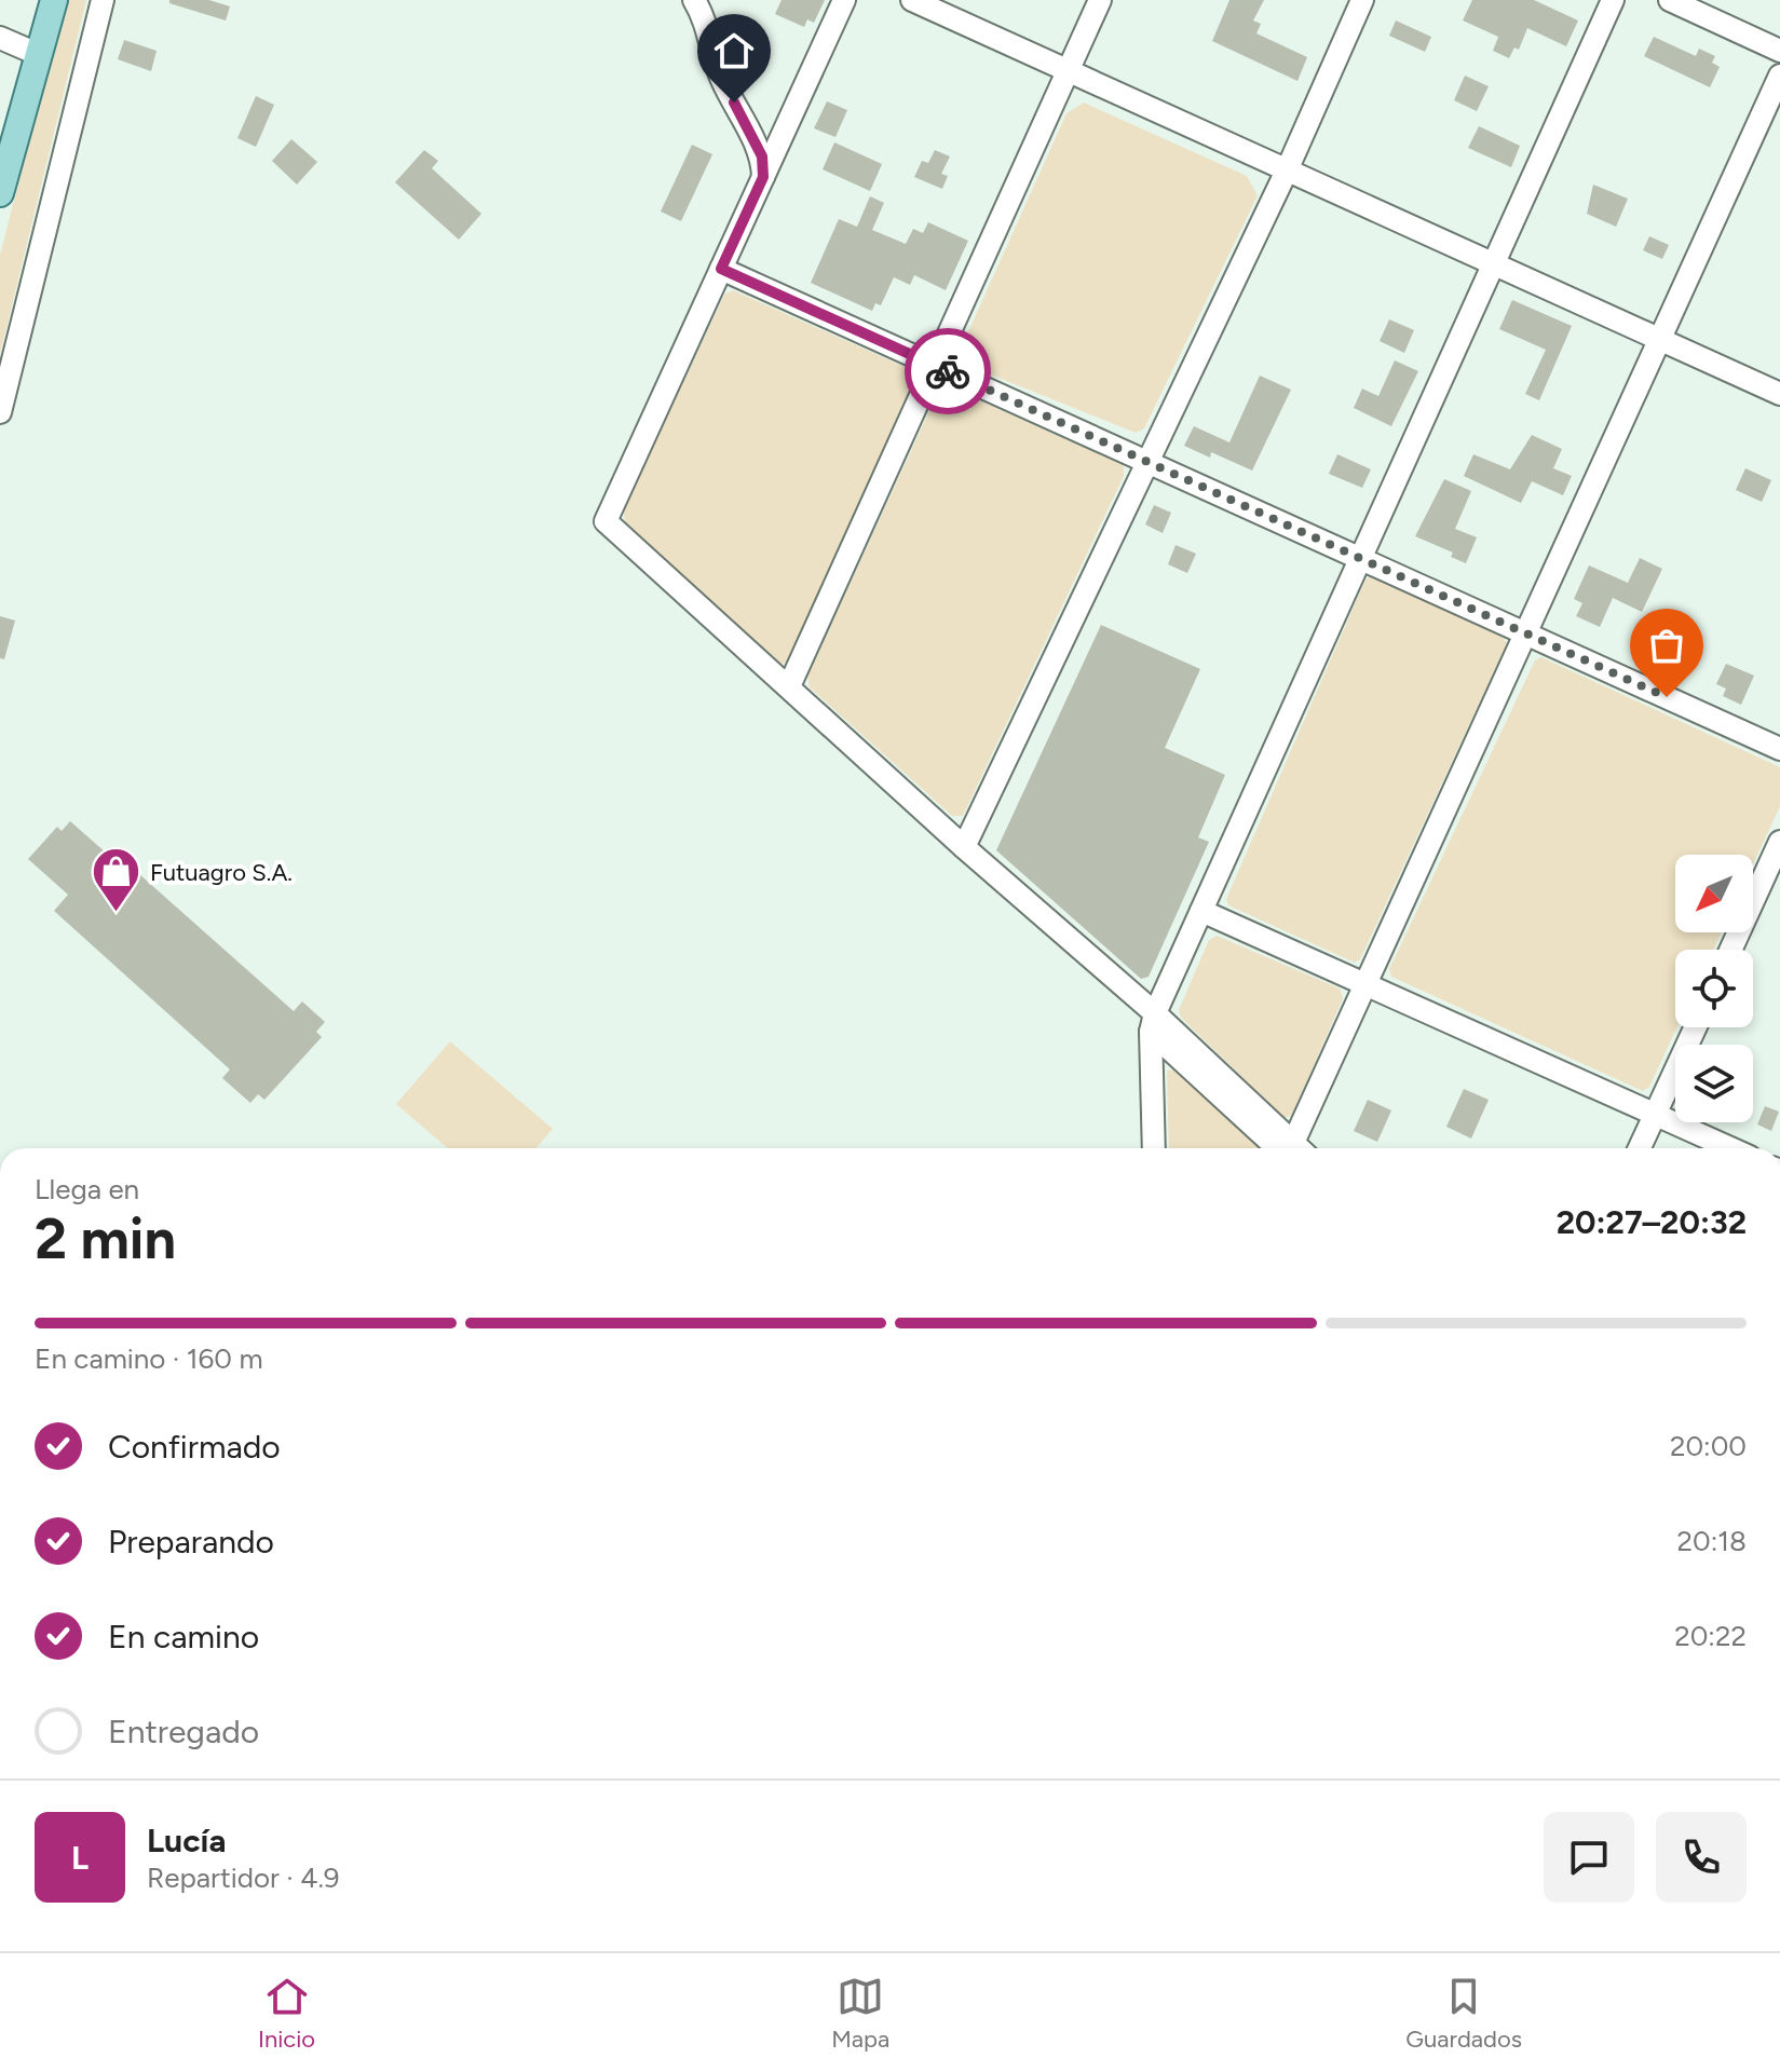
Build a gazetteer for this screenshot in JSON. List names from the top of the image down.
{
  "places": {
    "shop": ["Futuagro S.A."]
  },
  "north": "bottom left",
  "page": {
    "heading": ["2 min", "Llega en", "20:27–20:32"],
    "panel": ["Lucía", "Repartidor · 4.9"],
    "bar": "En camino · 160 m",
    "list": [
      ["Confirmado", "20:00"],
      ["Preparando", "20:18"],
      ["En camino", "20:22"],
      "Entregado"
    ],
    "round": "L",
    "tabs": ["Inicio", "Mapa", "Guardados"]
  }
}
